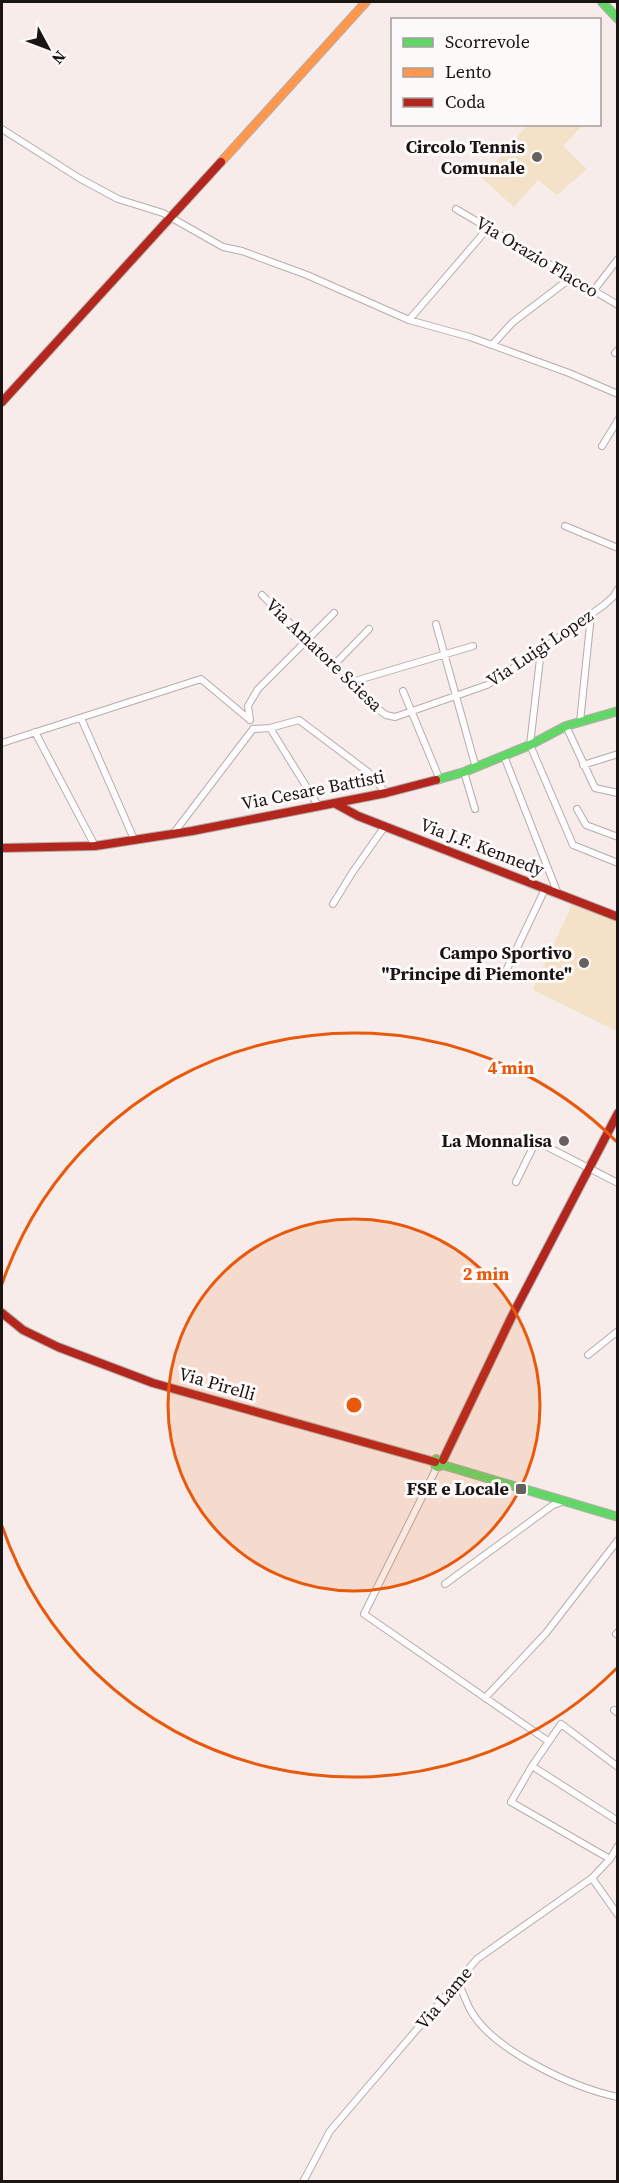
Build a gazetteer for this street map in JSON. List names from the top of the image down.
{
  "streets": {
    "street": [
      "Via Orazio Flacco",
      "Via Luigi Lopez",
      "Via Amatore Sciesa",
      "Via Cesare Battisti",
      "Via J.F. Kennedy",
      "Via Pirelli",
      "Via Lame"
    ]
  },
  "crossings": [
    ["Via Luigi Lopez", "Via Amatore Sciesa"],
    ["Via Cesare Battisti", "Via J.F. Kennedy"]
  ],
  "places": {
    "other": ["Circolo Tennis Comunale", "Campo Sportivo \"Principe di Piemonte\"", "La Monnalisa"],
    "transit": ["FSE e Locale"]
  },
  "legend": ["Scorrevole", "Lento", "Coda"],
  "north": "bottom right",
  "rings": ["4 min", "2 min"]
}
